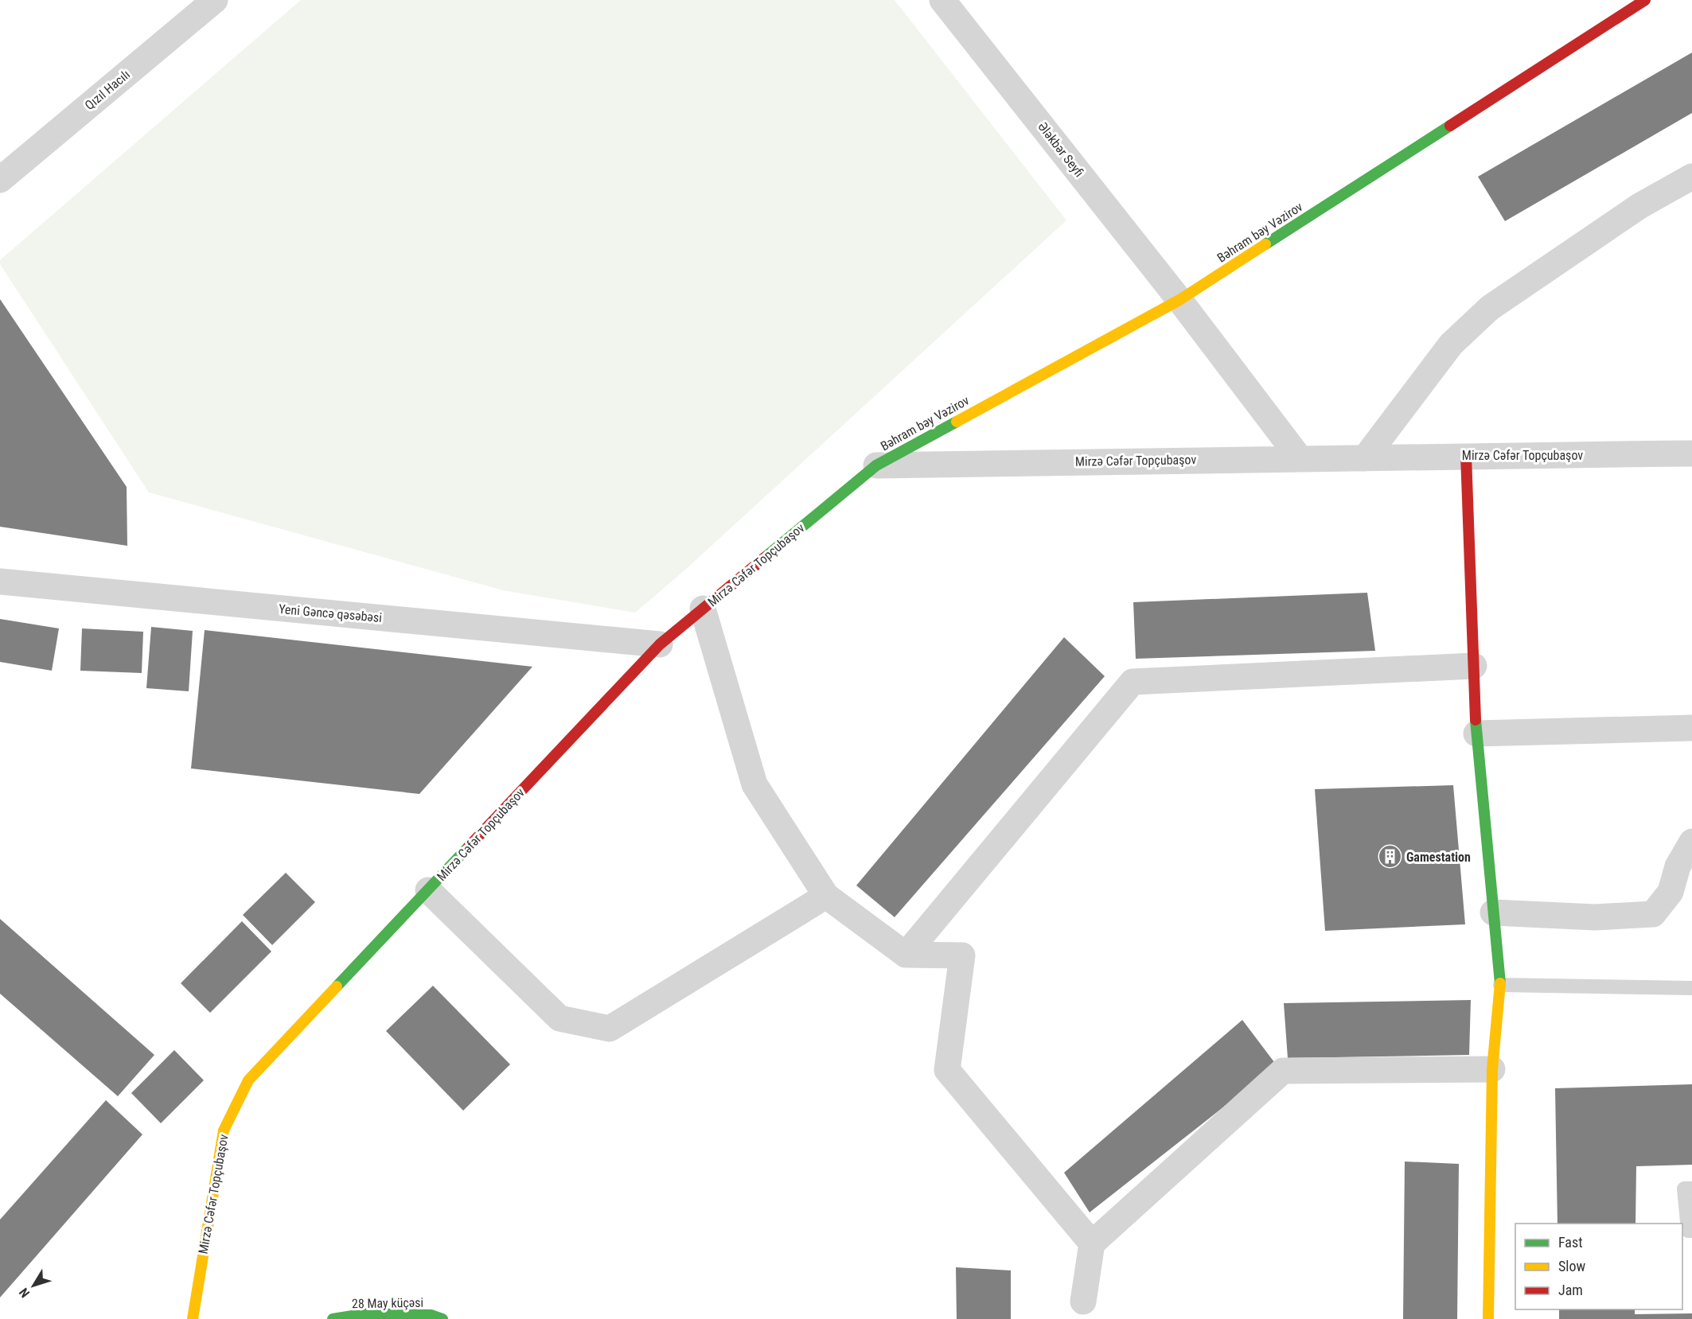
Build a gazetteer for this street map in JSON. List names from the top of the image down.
{
  "streets": {
    "street": [
      "Qızıl Hacılı",
      "Ələkbər Seyfi",
      "Bəhram bəy Vəzirov",
      "Mirzə Cəfər Topçubaşov",
      "Yeni Gəncə qəsəbəsi",
      "28 May küçəsi"
    ]
  },
  "crossings": [
    ["Ələkbər Seyfi", "Bəhram bəy Vəzirov"],
    ["Ələkbər Seyfi", "Mirzə Cəfər Topçubaşov"],
    ["Bəhram bəy Vəzirov", "Mirzə Cəfər Topçubaşov"],
    ["Mirzə Cəfər Topçubaşov", "Yeni Gəncə qəsəbəsi"]
  ],
  "places": {
    "building": ["Gamestation"]
  },
  "legend": ["Fast", "Slow", "Jam"],
  "north": "bottom left"
}
